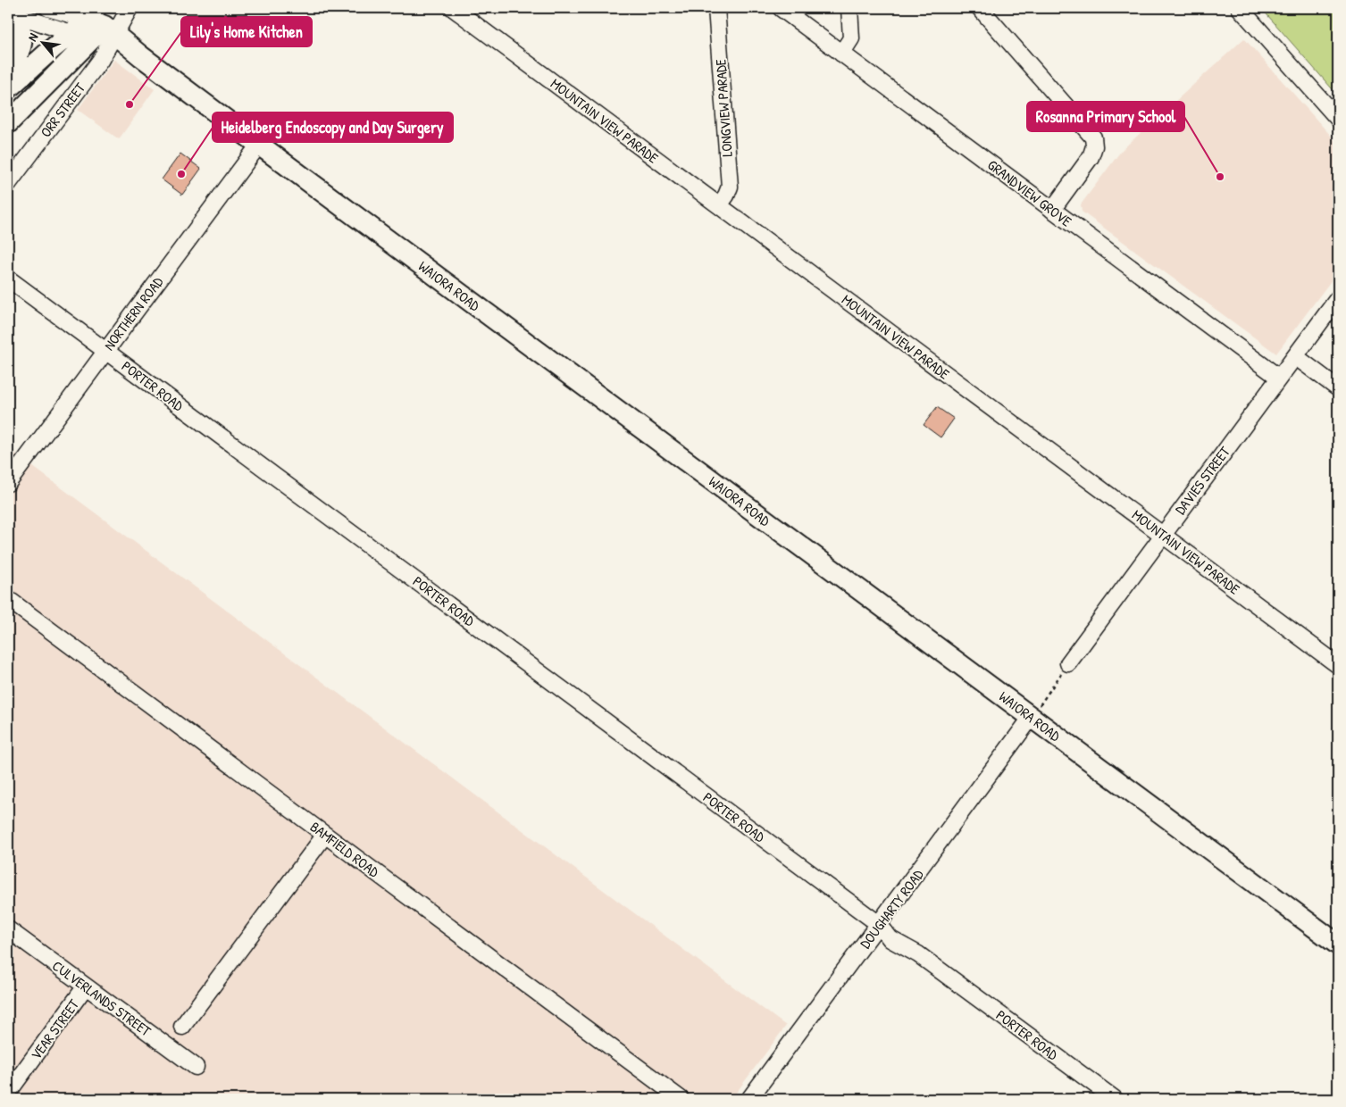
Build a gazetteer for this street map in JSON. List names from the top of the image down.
{
  "streets": {
    "main road": ["WAIORA ROAD"],
    "street": [
      "LONGVIEW PARADE",
      "ORR STREET",
      "MOUNTAIN VIEW PARADE",
      "GRANDVIEW GROVE",
      "NORTHERN ROAD",
      "PORTER ROAD",
      "DAVIES STREET",
      "BAMFIELD ROAD",
      "DOUGHARTY ROAD",
      "CULVERLANDS STREET",
      "VEAR STREET"
    ]
  },
  "crossings": [
    ["LONGVIEW PARADE", "MOUNTAIN VIEW PARADE"],
    ["ORR STREET", "WAIORA ROAD"],
    ["MOUNTAIN VIEW PARADE", "DAVIES STREET"],
    ["GRANDVIEW GROVE", "DAVIES STREET"],
    ["WAIORA ROAD", "NORTHERN ROAD"],
    ["WAIORA ROAD", "DOUGHARTY ROAD"],
    ["NORTHERN ROAD", "PORTER ROAD"],
    ["PORTER ROAD", "DOUGHARTY ROAD"],
    ["CULVERLANDS STREET", "VEAR STREET"]
  ],
  "places": ["Lily's Home Kitchen", "Heidelberg Endoscopy and Day Surgery", "Rosanna Primary School"],
  "north": "top left"
}
